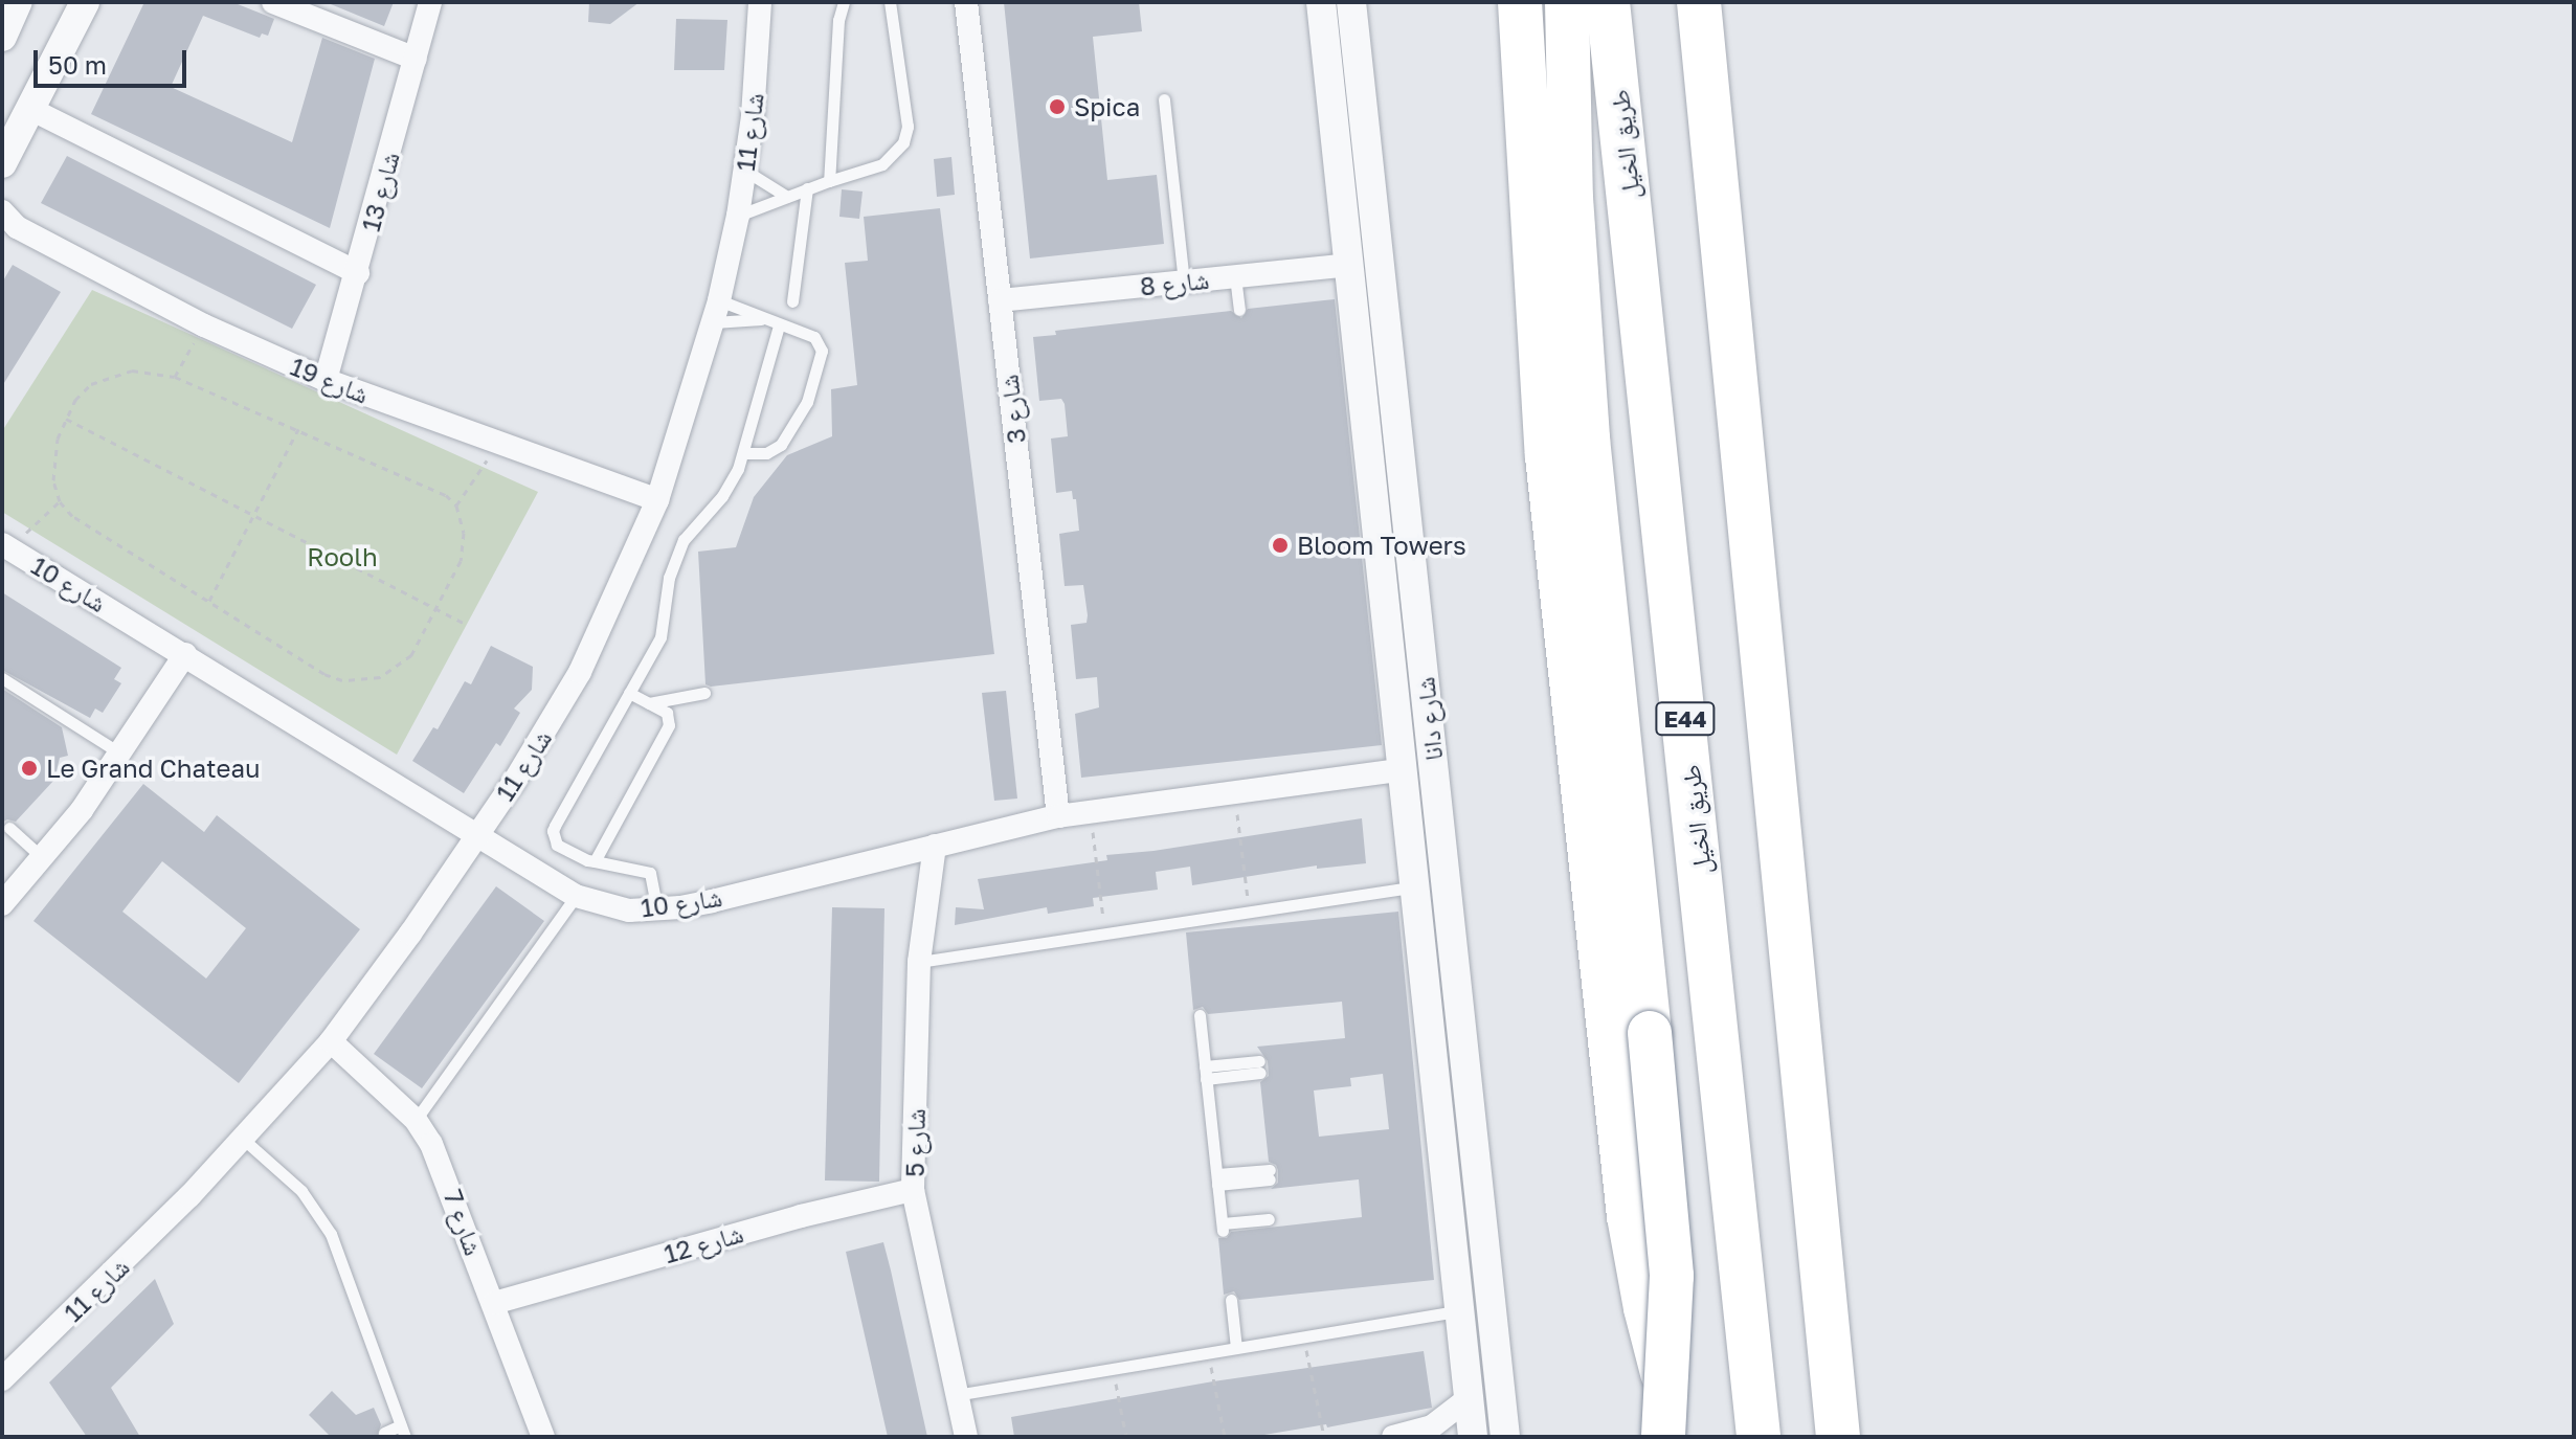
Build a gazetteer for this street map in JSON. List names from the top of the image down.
{
  "streets": {
    "highway": ["طريق الخيل", "E44"],
    "street": [
      "شارع 11",
      "شارع 13",
      "شارع 8",
      "شارع 19",
      "شارع 3",
      "شارع 10",
      "شارع دانا",
      "شارع 5",
      "شارع 7",
      "شارع 12"
    ]
  },
  "crossings": [
    ["شارع 11", "شارع 19"],
    ["شارع 11", "شارع 10"],
    ["شارع 11", "شارع 7"],
    ["شارع 13", "شارع 19"],
    ["شارع 8", "شارع 3"],
    ["شارع 8", "شارع دانا"],
    ["شارع 3", "شارع 10"],
    ["شارع 10", "شارع دانا"],
    ["شارع 10", "شارع 5"],
    ["شارع 5", "شارع 12"],
    ["شارع 7", "شارع 12"]
  ],
  "parks": ["Roolh"],
  "places": ["Spica", "Bloom Towers", "Le Grand Chateau"],
  "scale_bar": "50 m"
}
